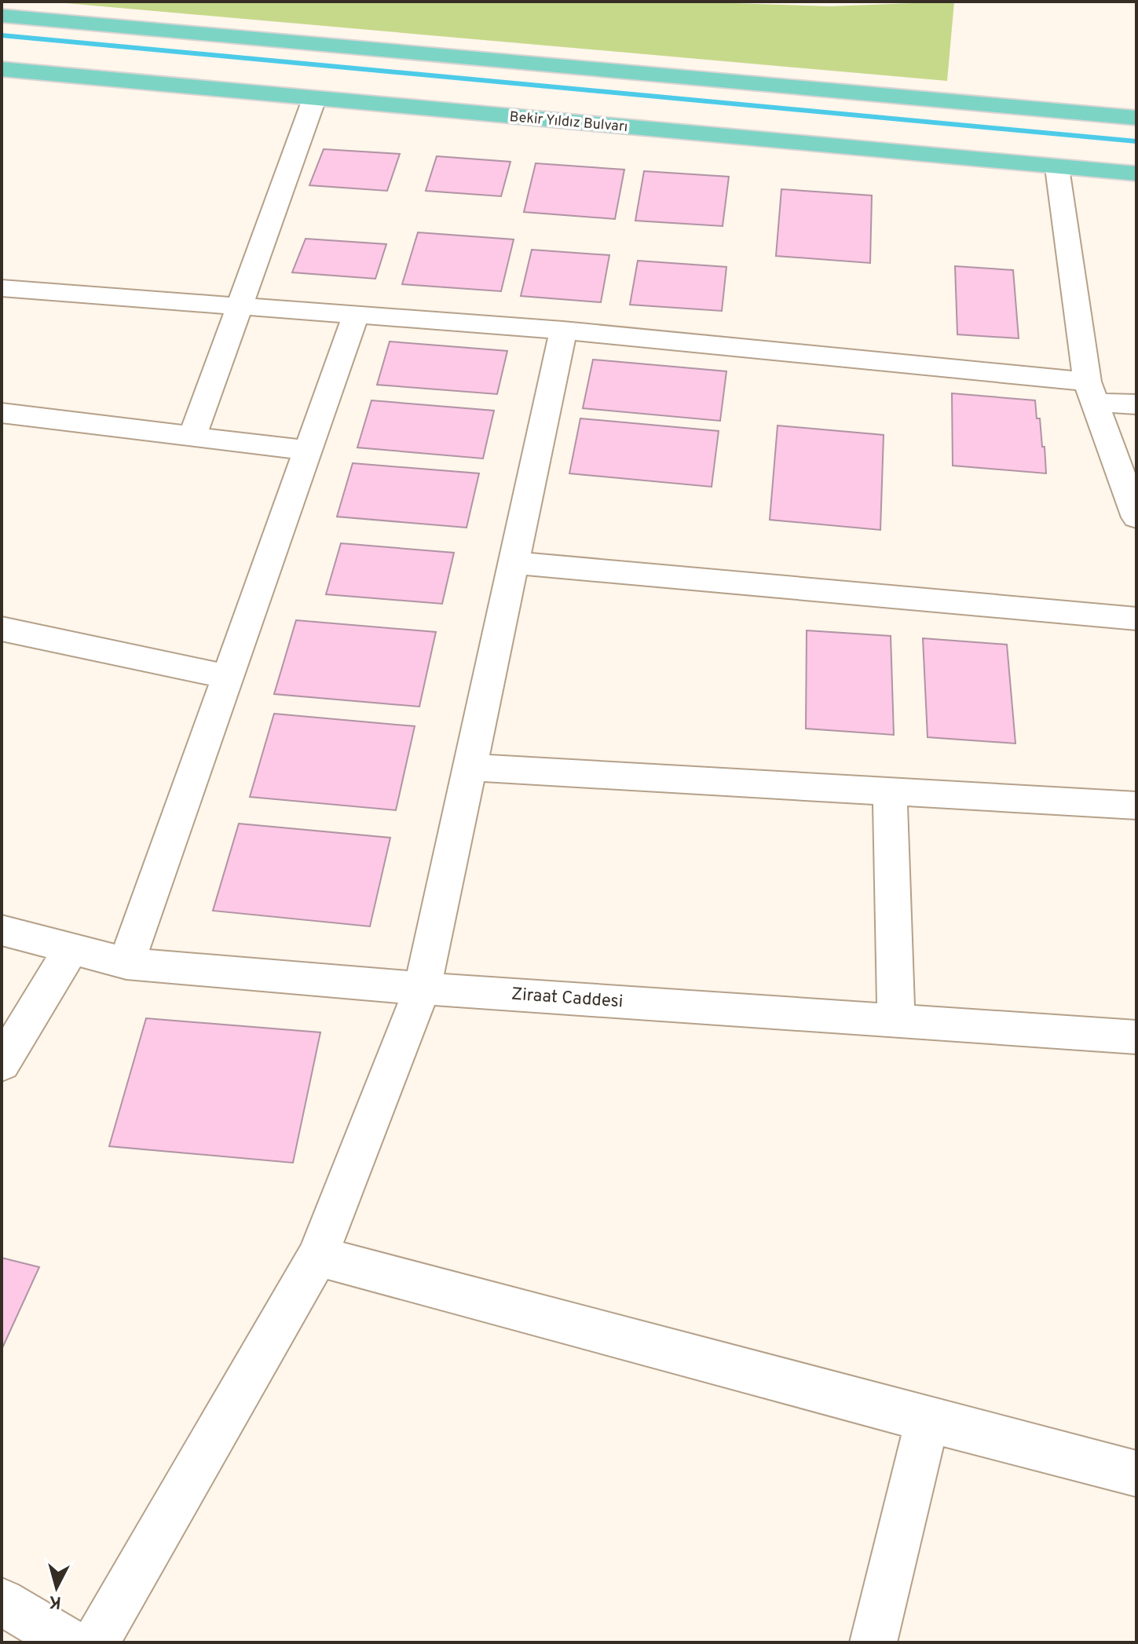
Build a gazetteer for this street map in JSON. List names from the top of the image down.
{
  "streets": {
    "main road": ["Bekir Yıldız Bulvarı"],
    "street": ["Ziraat Caddesi"]
  },
  "north": "bottom"
}
